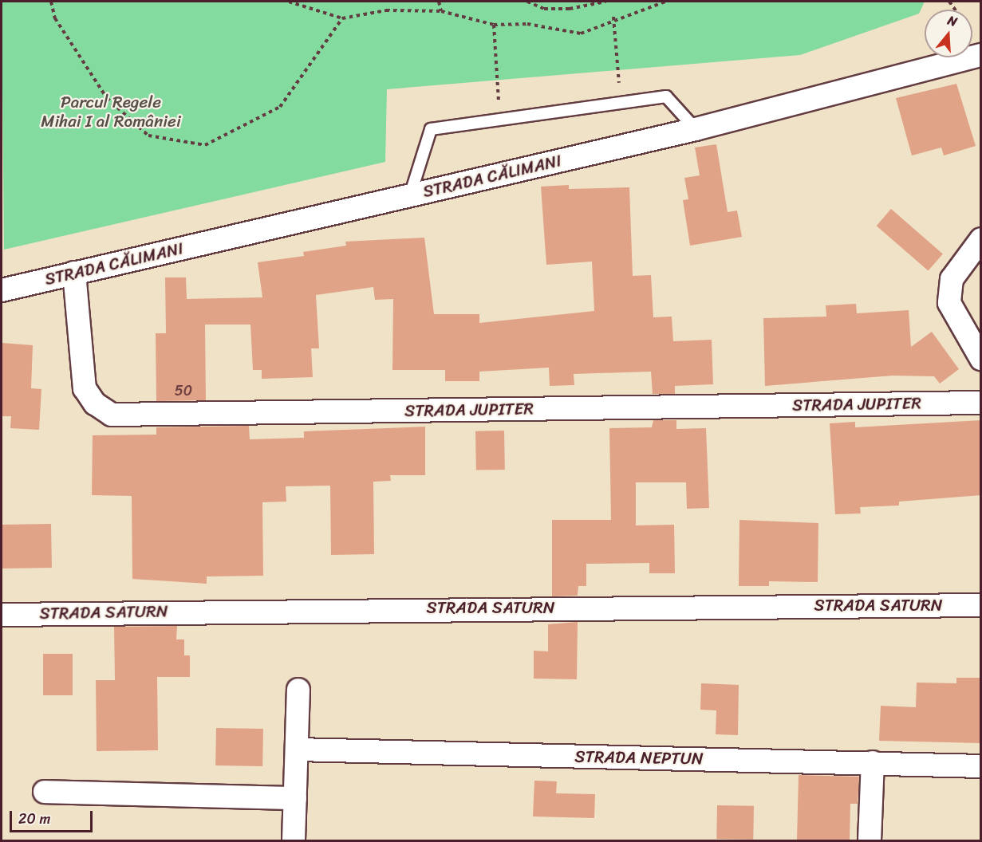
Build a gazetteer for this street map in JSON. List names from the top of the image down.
{
  "streets": {
    "street": [
      "STRADA CĂLIMANI",
      "STRADA JUPITER",
      "STRADA SATURN",
      "STRADA NEPTUN"
    ]
  },
  "crossings": [
    ["STRADA CĂLIMANI", "STRADA JUPITER"]
  ],
  "parks": ["Parcul Regele Mihai I al României"],
  "house_numbers": ["50"],
  "scale_bar": "20 m",
  "north": "top"
}
